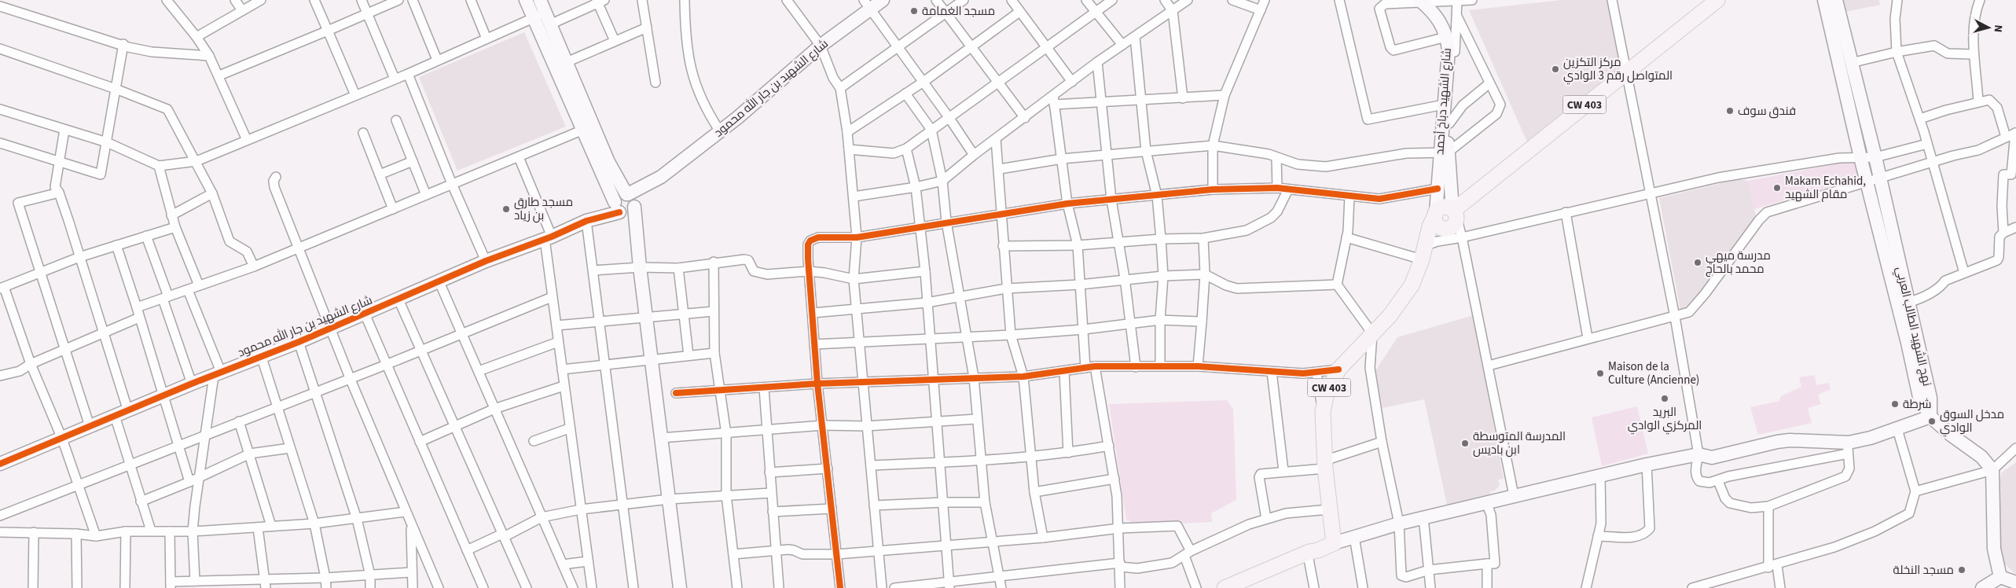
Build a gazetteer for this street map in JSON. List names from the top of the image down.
{
  "streets": {
    "main road": ["CW 403"],
    "street": ["شارع الشهيد بن جار الله محمود", "شارع الشهيد دباخ أحمد", "نهج الشهيد الطالب العربي"]
  },
  "crossings": [
    ["شارع الشهيد دباخ أحمد", "CW 403"]
  ],
  "places": [
    "مسجد الغمامة",
    "مركز التكزين المتواصل رقم 3 الوادي",
    "فندق سوف",
    "Makam Echahid, مقام الشهيد",
    "مسجد طارق بن زياد",
    "مدرسة ميهي محمد بالحاج",
    "Maison de la Culture (Ancienne)",
    "البريد المركزي الوادي",
    "شرطة",
    "مدخل السوق الوادي",
    "المدرسة المتوسطة ابن باديس",
    "مسجد النخلة"
  ],
  "north": "right"
}
